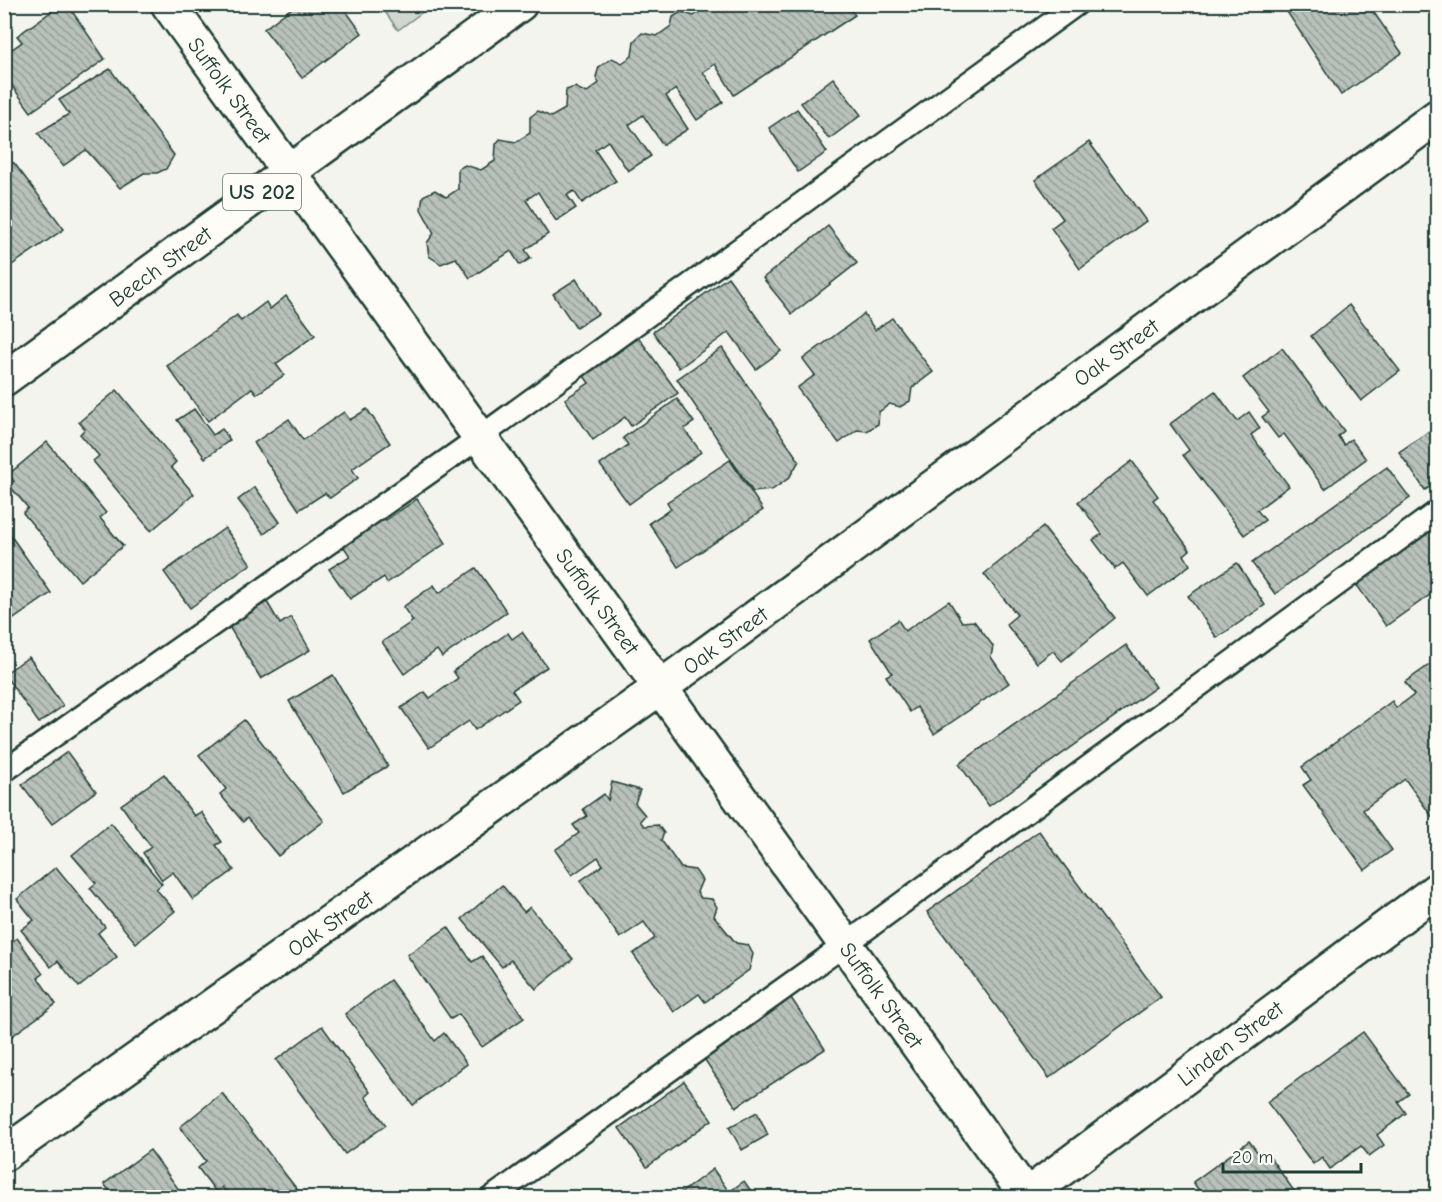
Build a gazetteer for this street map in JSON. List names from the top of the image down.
{
  "streets": {
    "street": [
      "Suffolk Street",
      "US 202",
      "Beech Street",
      "Oak Street",
      "Linden Street"
    ]
  },
  "crossings": [
    ["Suffolk Street", "Beech Street"],
    ["Suffolk Street", "Oak Street"],
    ["Suffolk Street", "Linden Street"]
  ],
  "scale_bar": "20 m"
}
